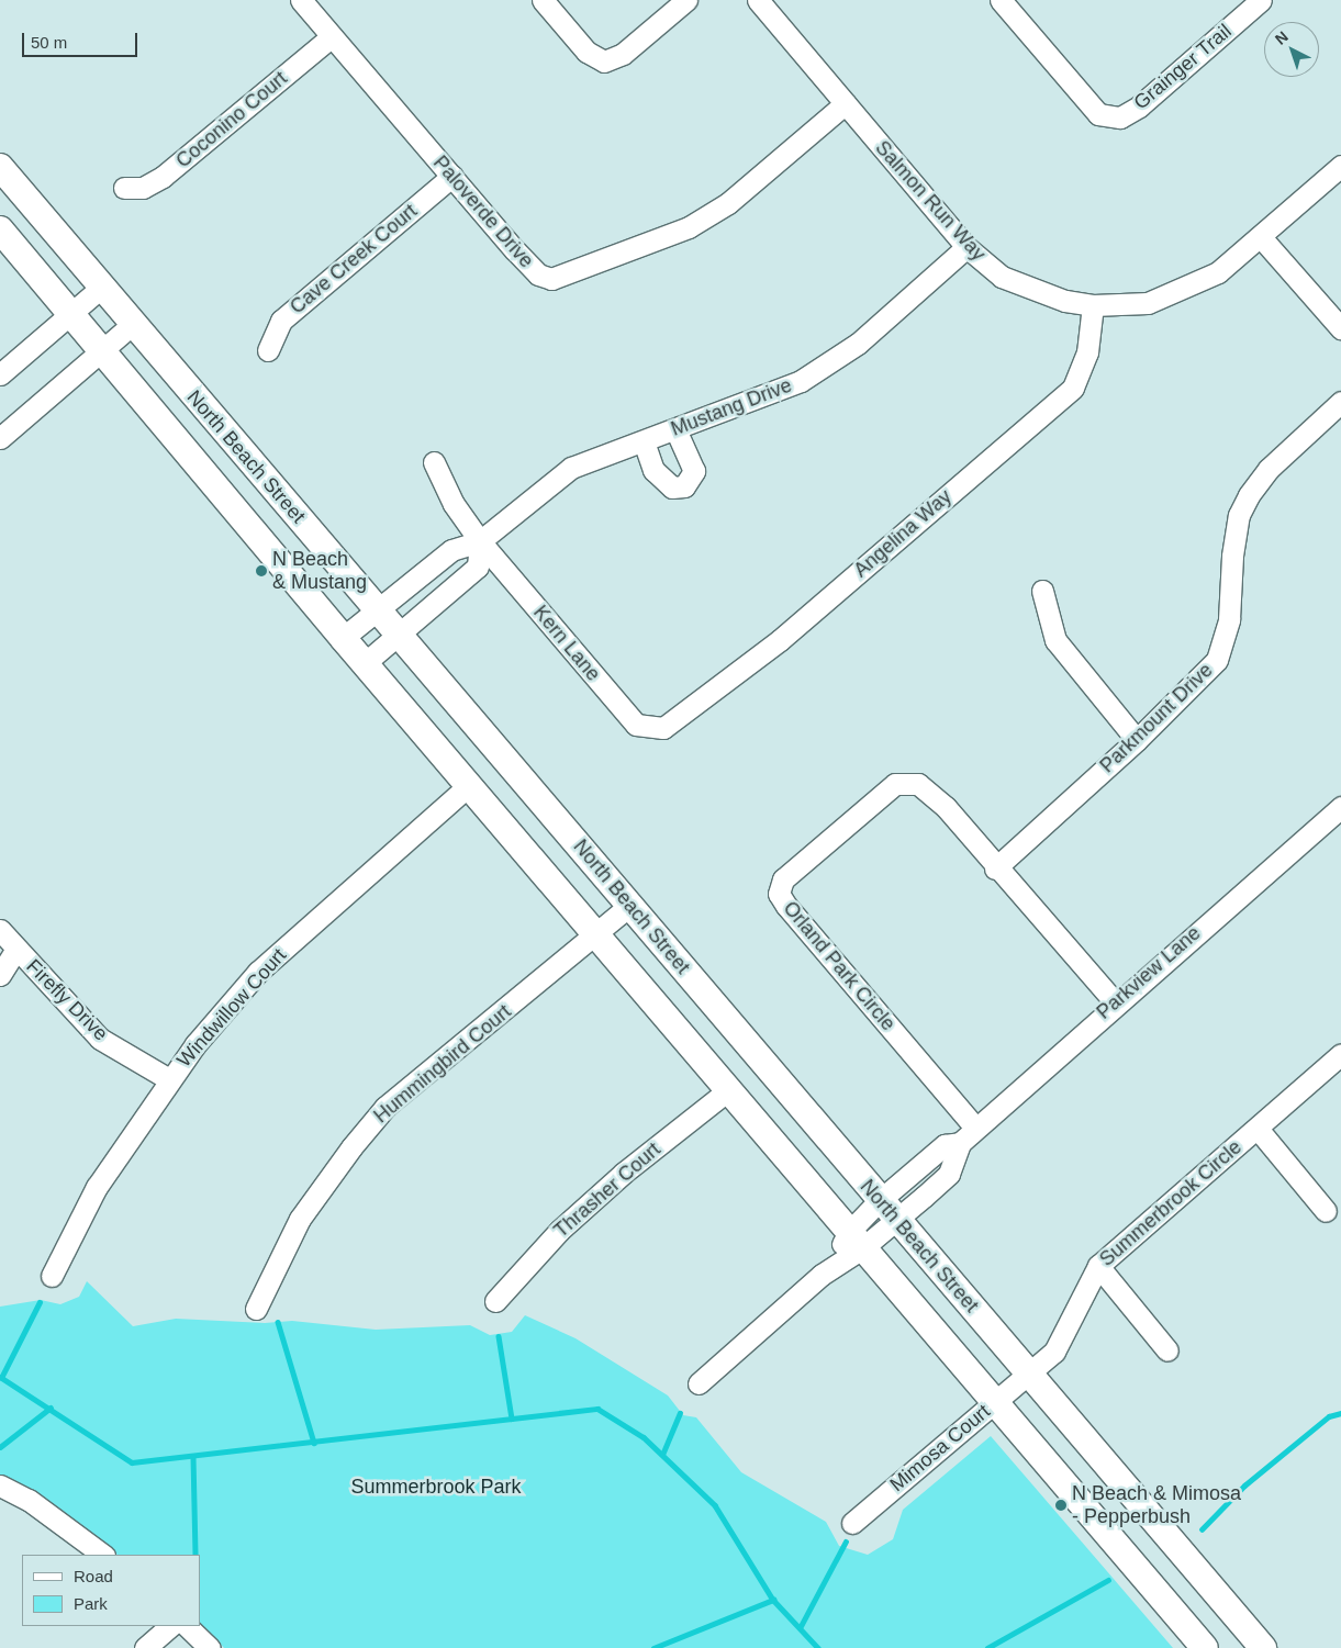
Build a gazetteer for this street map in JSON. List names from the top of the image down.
{
  "streets": {
    "main road": ["North Beach Street"],
    "street": [
      "Grainger Trail",
      "Coconino Court",
      "Salmon Run Way",
      "Paloverde Drive",
      "Cave Creek Court",
      "Mustang Drive",
      "Angelina Way",
      "Kern Lane",
      "Parkmount Drive",
      "Orland Park Circle",
      "Parkview Lane",
      "Firefly Drive",
      "Windwillow Court",
      "Hummingbird Court",
      "Thrasher Court",
      "Summerbrook Circle",
      "Mimosa Court"
    ]
  },
  "crossings": [
    ["Coconino Court", "Paloverde Drive"],
    ["Salmon Run Way", "Paloverde Drive"],
    ["Salmon Run Way", "Mustang Drive"],
    ["Salmon Run Way", "Angelina Way"],
    ["Paloverde Drive", "Cave Creek Court"],
    ["Mustang Drive", "North Beach Street"],
    ["Mustang Drive", "Kern Lane"],
    ["North Beach Street", "Parkview Lane"],
    ["North Beach Street", "Windwillow Court"],
    ["North Beach Street", "Hummingbird Court"],
    ["North Beach Street", "Thrasher Court"],
    ["North Beach Street", "Summerbrook Circle"],
    ["North Beach Street", "Mimosa Court"],
    ["Angelina Way", "Kern Lane"],
    ["Parkmount Drive", "Orland Park Circle"],
    ["Orland Park Circle", "Parkview Lane"],
    ["Firefly Drive", "Windwillow Court"],
    ["Summerbrook Circle", "Mimosa Court"]
  ],
  "parks": ["Summerbrook Park"],
  "places": ["N Beach & Mustang", "N Beach & Mimosa - Pepperbush"],
  "legend": ["Road", "Park"],
  "scale_bar": "50 m",
  "north": "top left"
}
